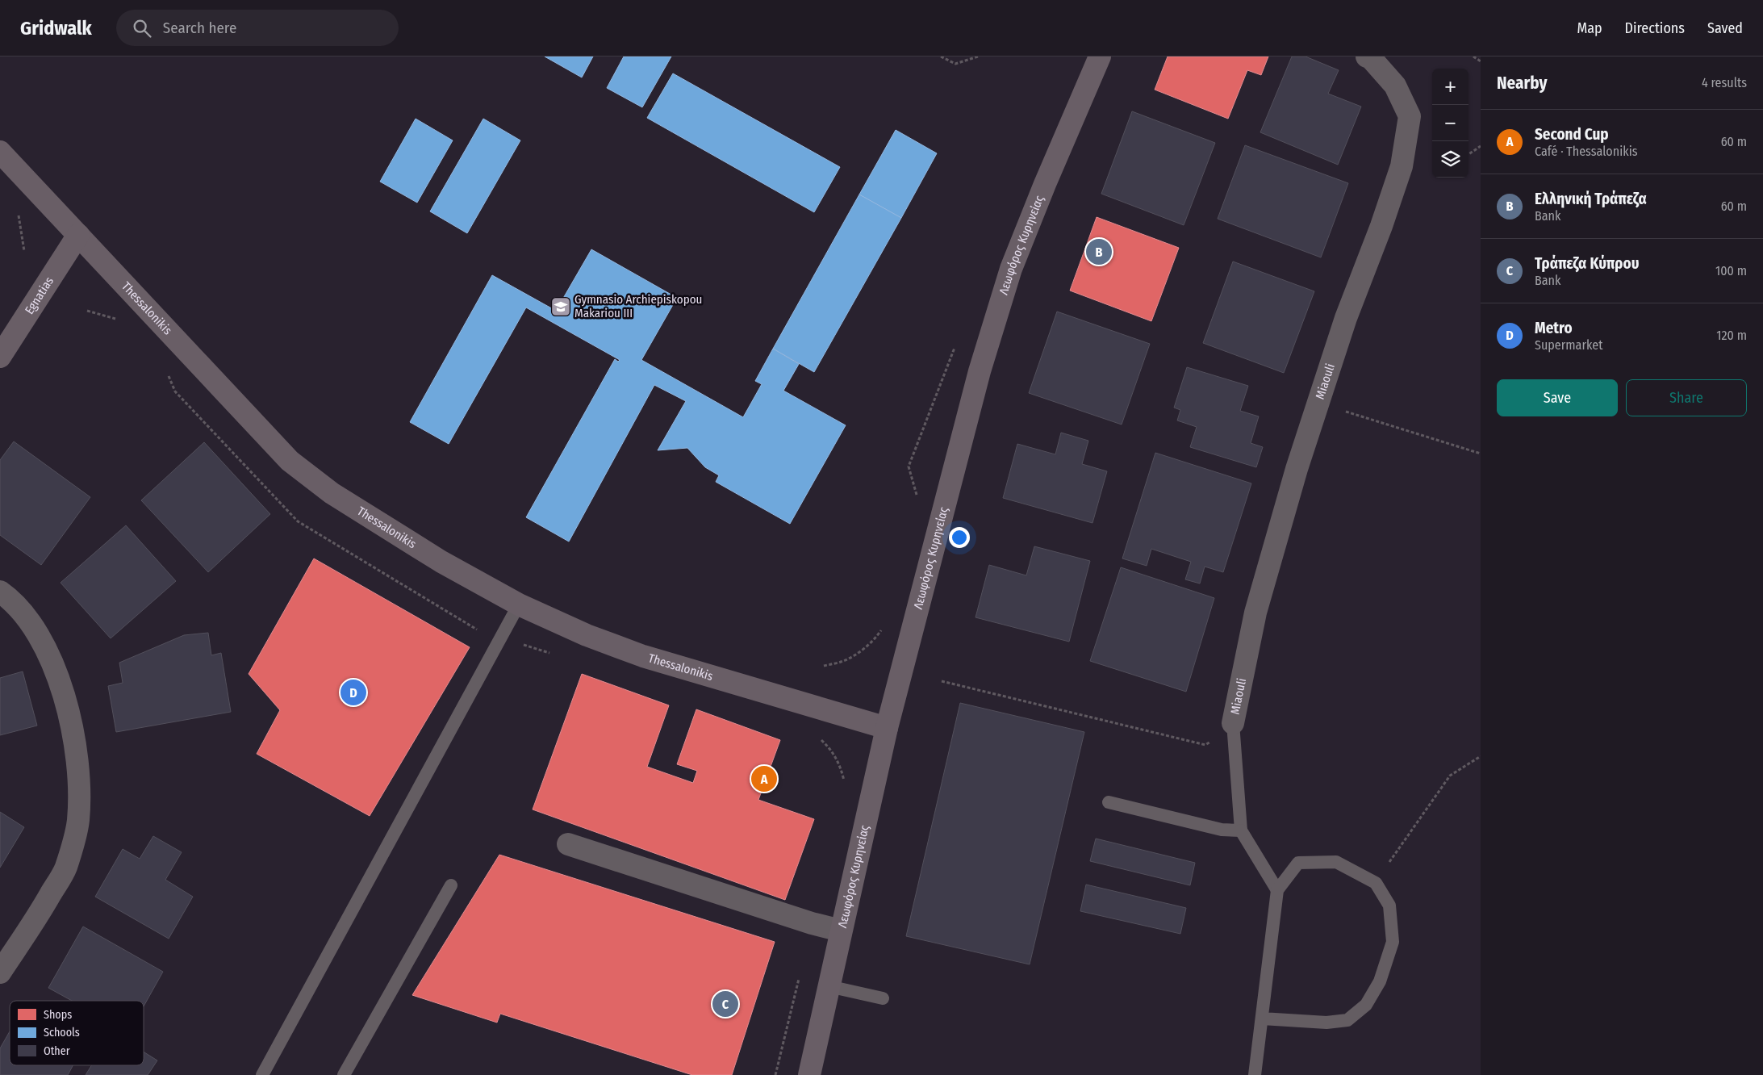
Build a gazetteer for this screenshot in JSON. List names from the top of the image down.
{
  "streets": {
    "main road": ["Λεωφόρος Κυρηνείας", "Egnatias", "Thessalonikis"],
    "street": ["Miaouli"]
  },
  "crossings": [
    ["Λεωφόρος Κυρηνείας", "Thessalonikis"],
    ["Egnatias", "Thessalonikis"]
  ],
  "places": {
    "school or university": ["Gymnasio Archiepiskopou Makariou III"]
  },
  "legend": ["Shops", "Schools", "Other"],
  "page": {
    "header": "Gridwalk",
    "search": "Search here",
    "nav": ["Map", "Directions", "Saved"],
    "heading": ["Nearby", "4 results"],
    "map_buttons": ["+", "−"],
    "list": [
      {
        "mark": "A",
        "name": "Second Cup",
        "note": "Café · Thessalonikis",
        "value": "60 m"
      },
      {
        "mark": "B",
        "name": "Ελληνική Τράπεζα",
        "note": "Bank",
        "value": "60 m"
      },
      {
        "mark": "C",
        "name": "Τράπεζα Κύπρου",
        "note": "Bank",
        "value": "100 m"
      },
      {
        "mark": "D",
        "name": "Metro",
        "note": "Supermarket",
        "value": "120 m"
      }
    ],
    "pins": [
      "B",
      "D",
      "A",
      "C"
    ],
    "buttons": ["Save", "Share"]
  }
}
